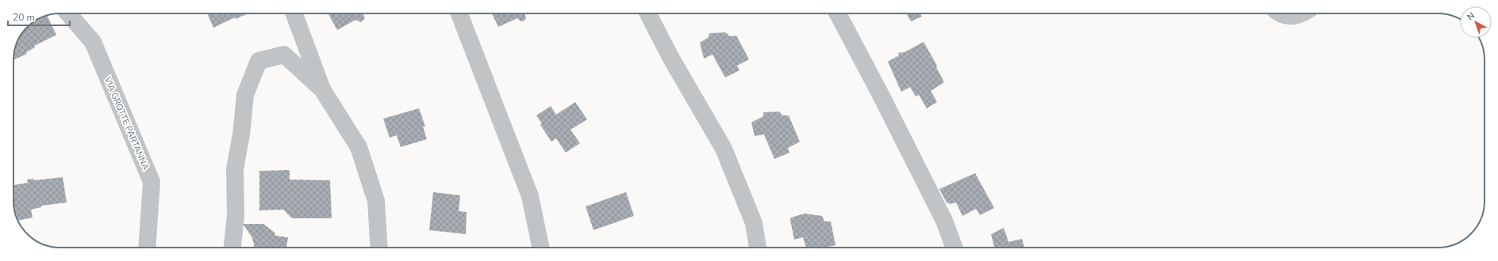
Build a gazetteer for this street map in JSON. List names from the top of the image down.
{
  "streets": {
    "street": ["VIA GROTTE PARTANNA"]
  },
  "scale_bar": "20 m",
  "north": "top left"
}
